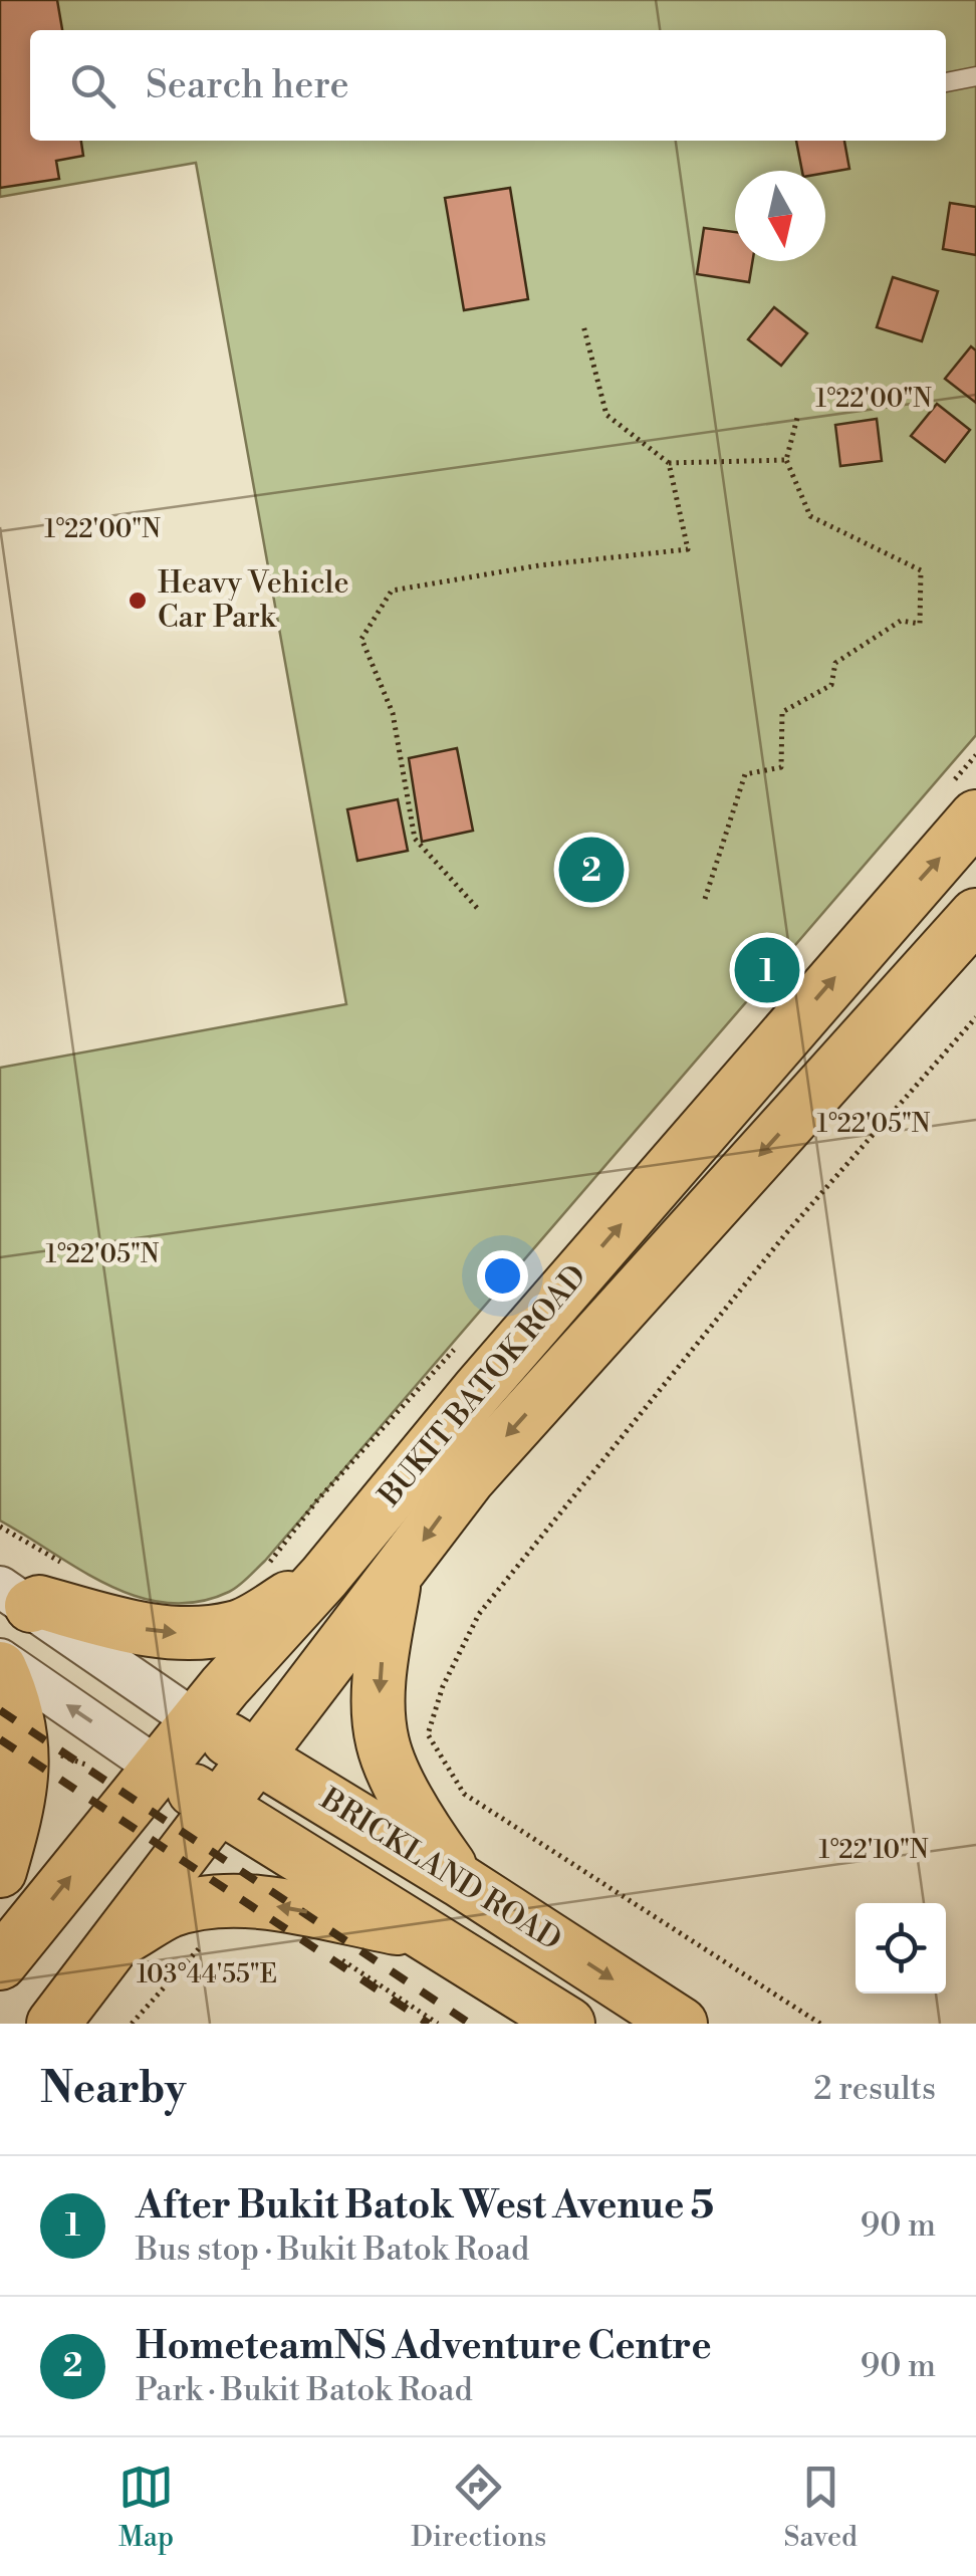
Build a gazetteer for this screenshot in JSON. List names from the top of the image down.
{
  "streets": {
    "main road": ["BUKIT BATOK ROAD", "BRICKLAND ROAD"]
  },
  "crossings": [
    ["BUKIT BATOK ROAD", "BRICKLAND ROAD"]
  ],
  "places": ["Heavy Vehicle Car Park"],
  "north": "bottom",
  "page": {
    "search": "Search here",
    "pins": ["2", "1"],
    "heading": ["Nearby", "2 results"],
    "list": [
      {
        "mark": "1",
        "name": "After Bukit Batok West Avenue 5",
        "note": "Bus stop · Bukit Batok Road",
        "value": "90 m"
      },
      {
        "mark": "2",
        "name": "HometeamNS Adventure Centre",
        "note": "Park · Bukit Batok Road",
        "value": "90 m"
      }
    ],
    "nav": ["Map", "Directions", "Saved"]
  },
  "coordinates": [
    "1°22'00\"N",
    "1°22'05\"N",
    "1°22'10\"N",
    "103°44'55\"E"
  ]
}
